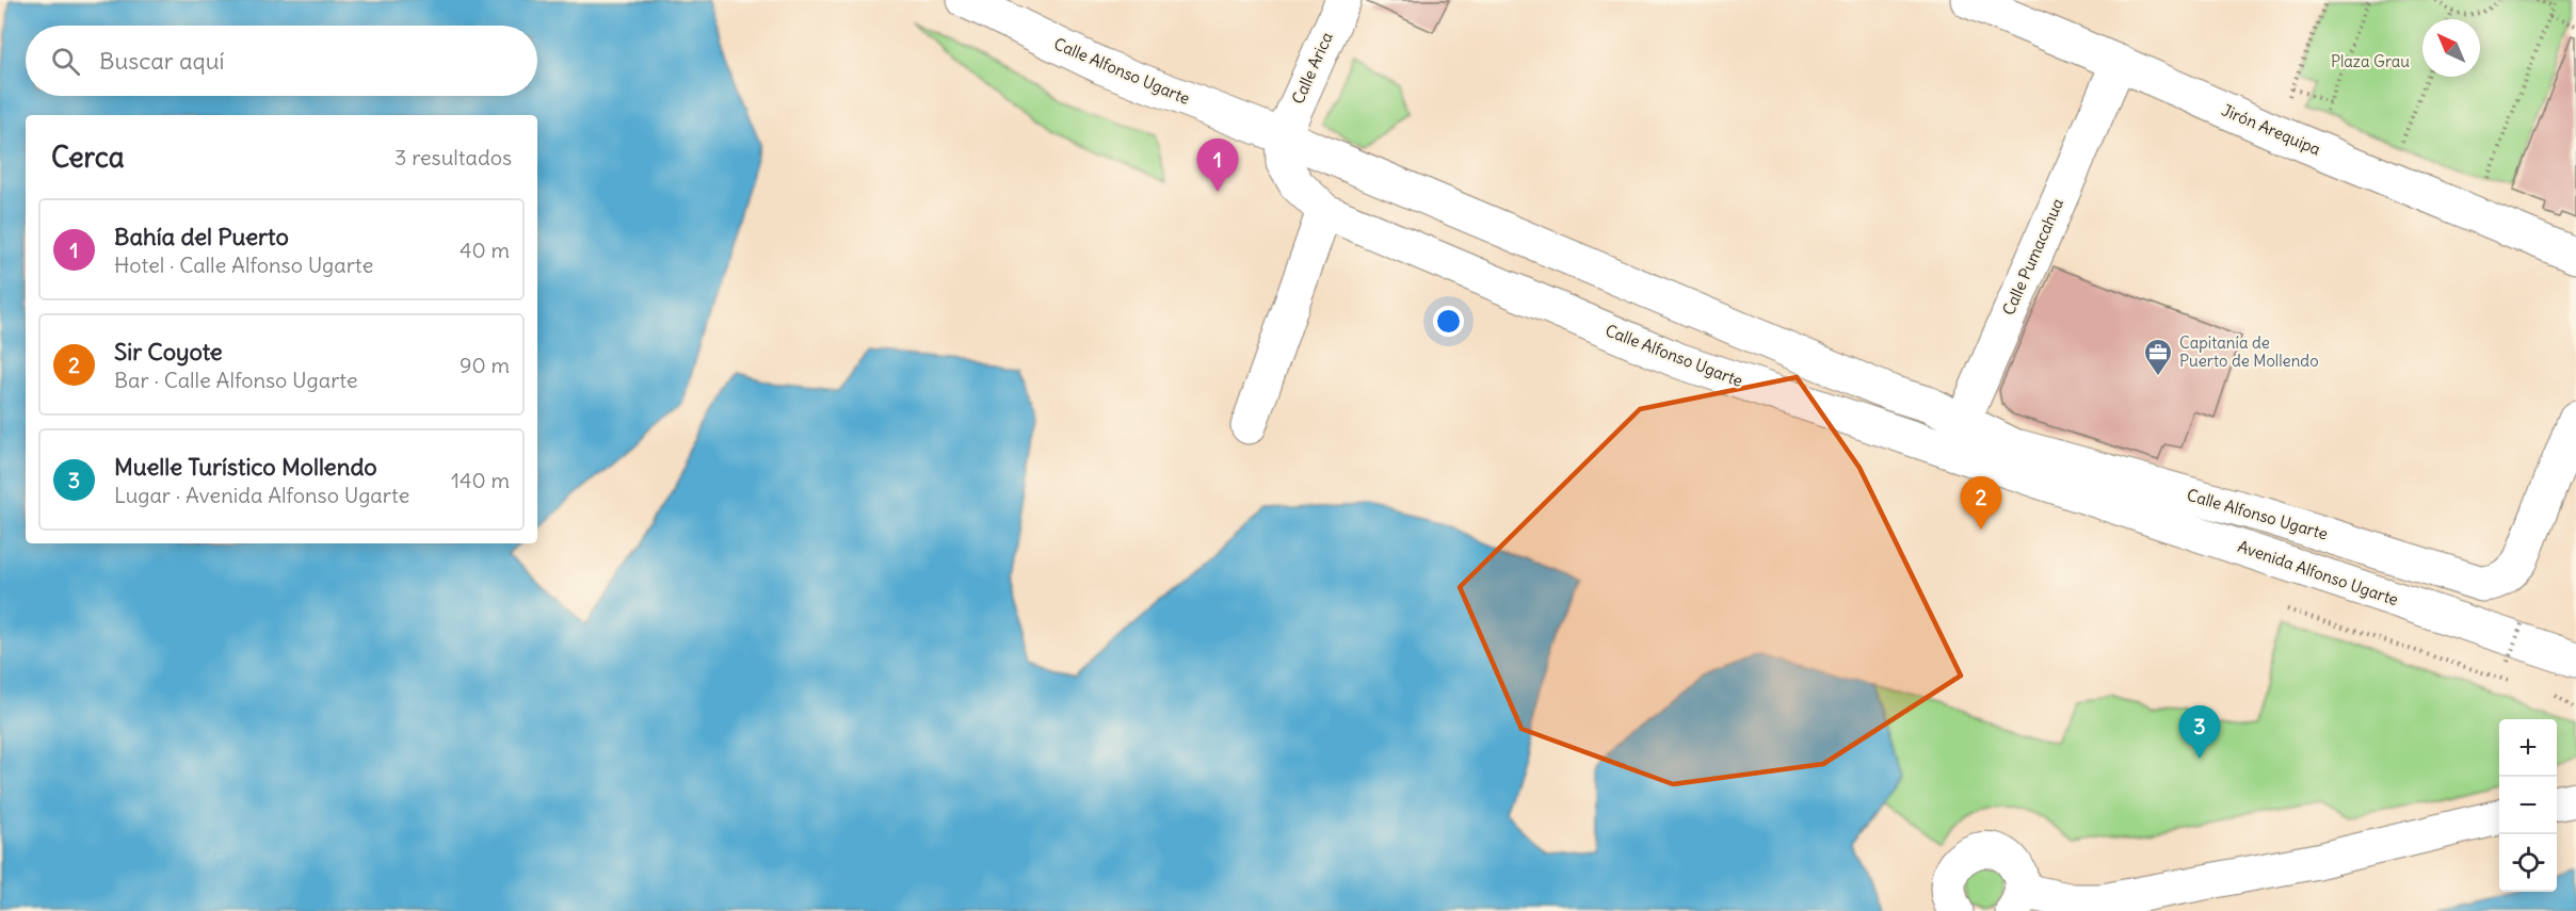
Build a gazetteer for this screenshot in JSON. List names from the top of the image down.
{
  "streets": {
    "street": [
      "Calle Arica",
      "Calle Alfonso Ugarte",
      "Jirón Arequipa",
      "Calle Pumacahua",
      "Avenida Alfonso Ugarte"
    ]
  },
  "crossings": [
    ["Calle Arica", "Calle Alfonso Ugarte"],
    ["Calle Alfonso Ugarte", "Calle Pumacahua"],
    ["Calle Alfonso Ugarte", "Avenida Alfonso Ugarte"],
    ["Jirón Arequipa", "Calle Pumacahua"]
  ],
  "parks": ["Plaza Grau"],
  "places": {
    "office": ["Capitanía de Puerto de Mollendo"]
  },
  "north": "top left",
  "page": {
    "search": "Buscar aquí",
    "heading": ["Cerca", "3 resultados"],
    "pins": ["1", "2", "3"],
    "list": [
      {
        "mark": "1",
        "name": "Bahía del Puerto",
        "note": "Hotel · Calle Alfonso Ugarte",
        "value": "40 m"
      },
      {
        "mark": "2",
        "name": "Sir Coyote",
        "note": "Bar · Calle Alfonso Ugarte",
        "value": "90 m"
      },
      {
        "mark": "3",
        "name": "Muelle Turístico Mollendo",
        "note": "Lugar · Avenida Alfonso Ugarte",
        "value": "140 m"
      }
    ],
    "map_buttons": ["+", "−"]
  }
}
